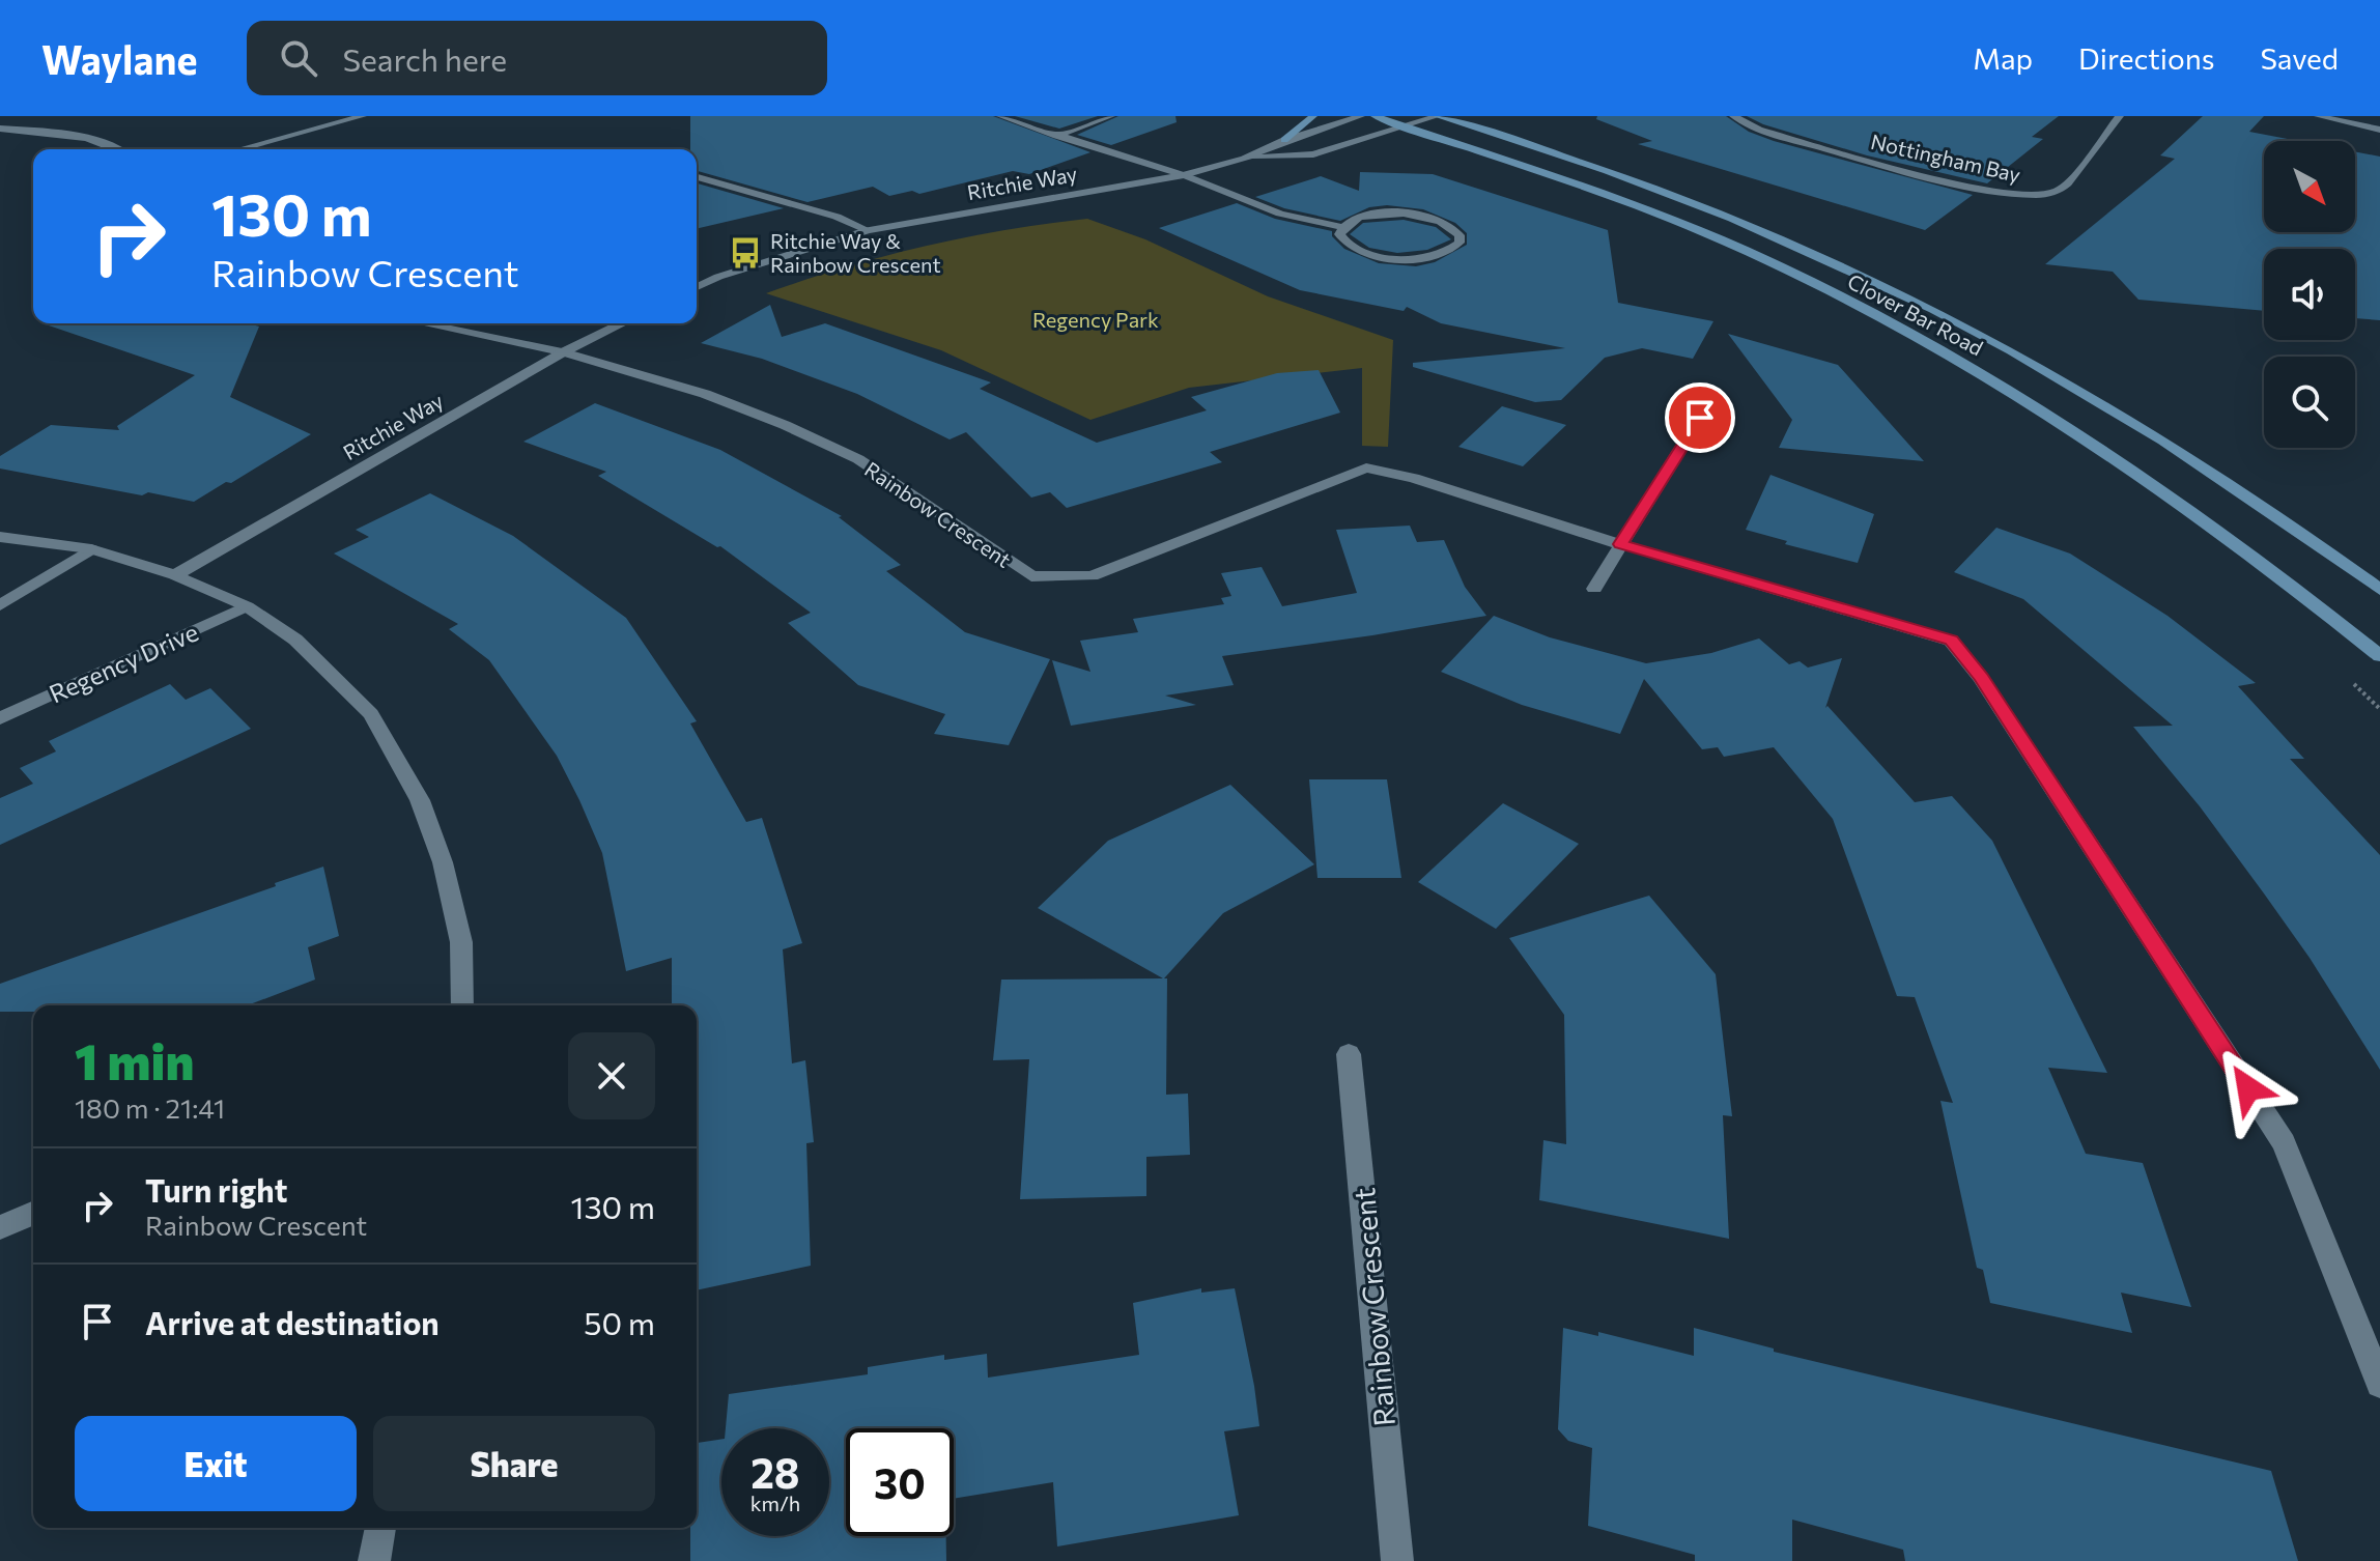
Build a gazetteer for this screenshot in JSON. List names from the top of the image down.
{
  "streets": {
    "main road": ["Clover Bar Road"],
    "street": [
      "Nottingham Bay",
      "Ritchie Way",
      "Rainbow Crescent",
      "Regency Drive"
    ]
  },
  "crossings": [
    ["Ritchie Way", "Clover Bar Road"],
    ["Ritchie Way", "Rainbow Crescent"],
    ["Ritchie Way", "Regency Drive"]
  ],
  "parks": ["Regency Park"],
  "places": {
    "bus stop": ["Ritchie Way & Rainbow Crescent"]
  },
  "north": "bottom right",
  "page": {
    "header": "Waylane",
    "search": "Search here",
    "nav": ["Map", "Directions", "Saved"],
    "turn": ["130 m", "Rainbow Crescent"],
    "heading": ["1 min", "180 m · 21:41"],
    "list": [
      {
        "name": "Turn right",
        "note": "Rainbow Crescent",
        "value": "130 m"
      },
      {
        "name": "Arrive at destination",
        "value": "50 m"
      }
    ],
    "buttons": ["Exit", "Share"],
    "speed": "28 km/h",
    "limit": "30"
  }
}
